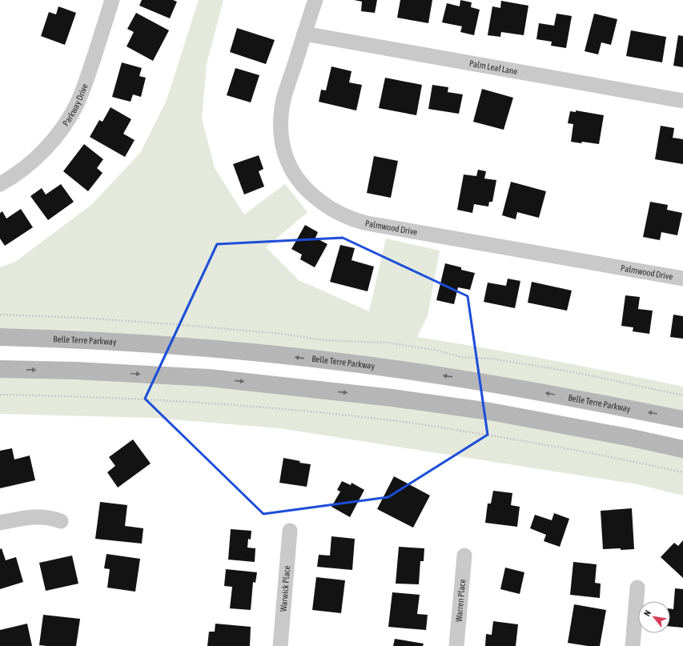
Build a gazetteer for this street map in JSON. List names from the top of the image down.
{
  "streets": {
    "main road": ["Belle Terre Parkway"],
    "street": [
      "Palm Leaf Lane",
      "Parkway Drive",
      "Palmwood Drive",
      "Warwick Place",
      "Warren Place"
    ]
  },
  "crossings": [
    ["Palm Leaf Lane", "Palmwood Drive"]
  ],
  "north": "top left"
}
